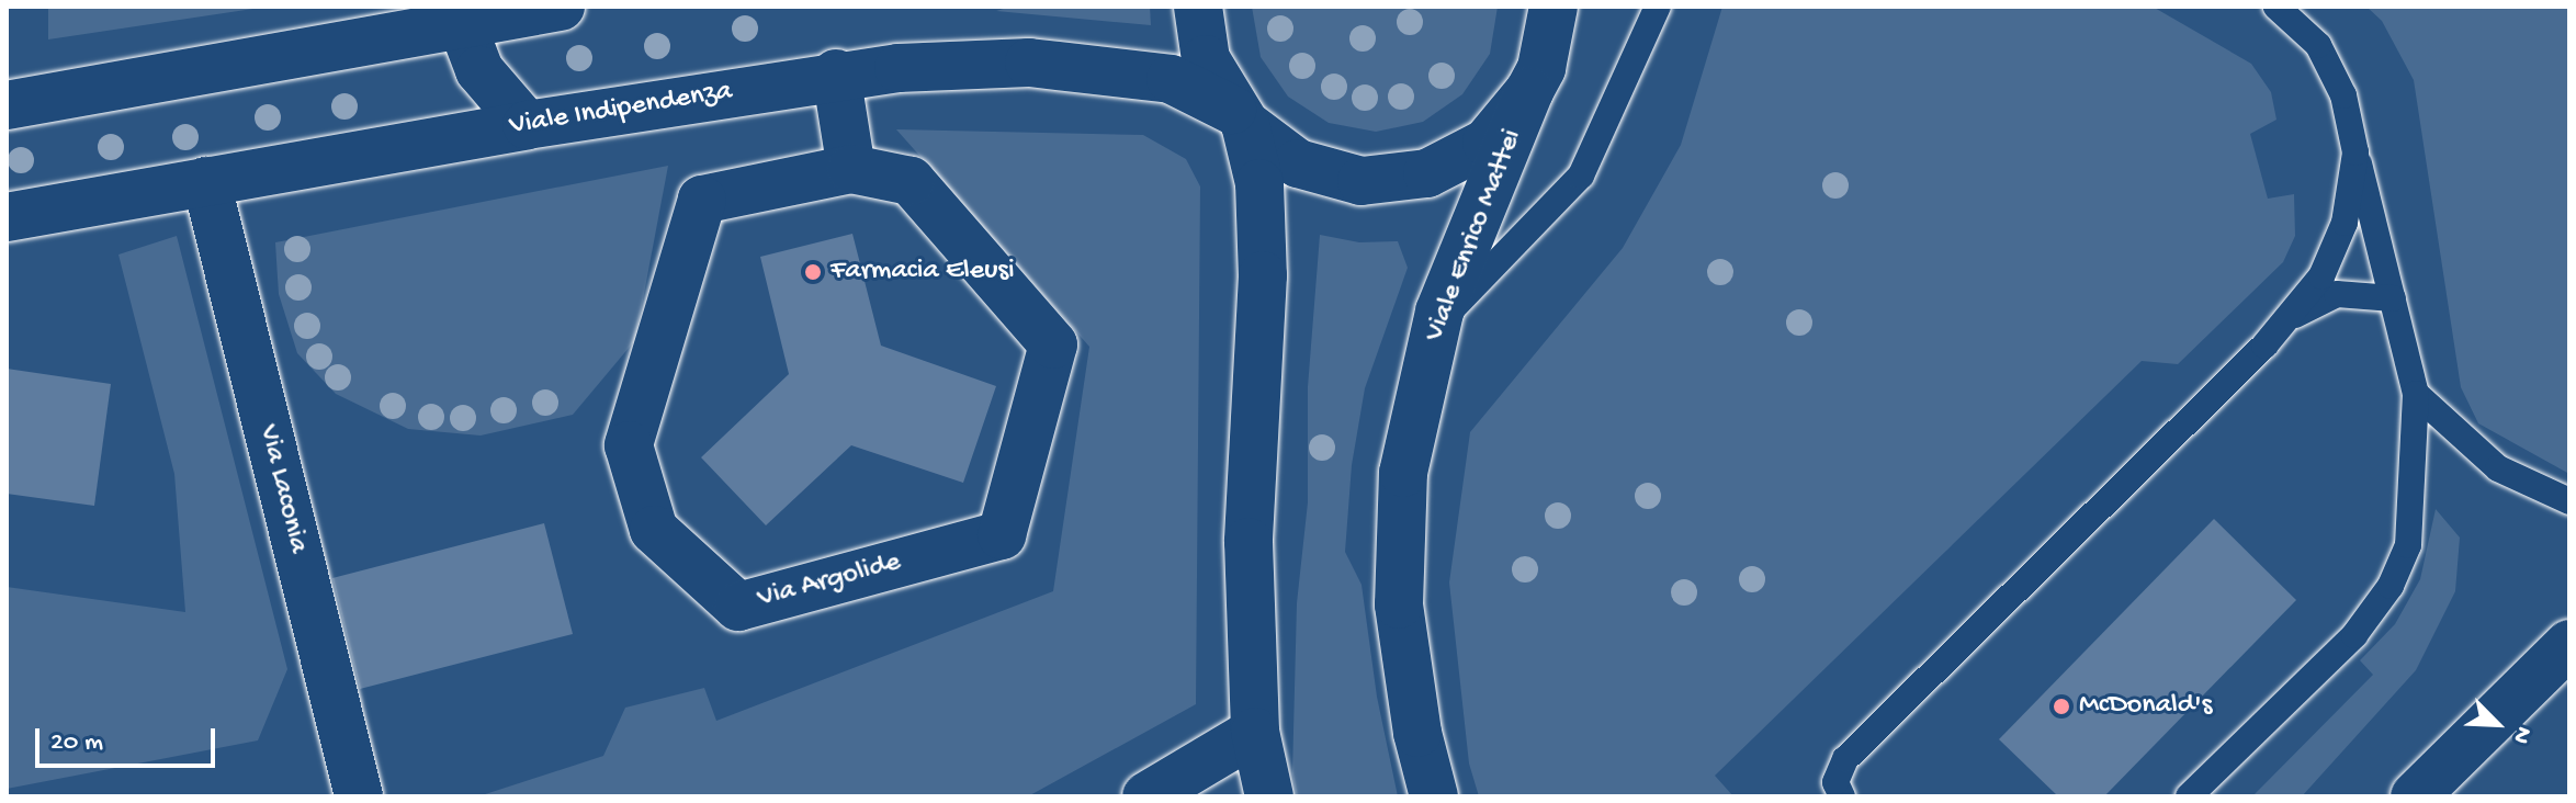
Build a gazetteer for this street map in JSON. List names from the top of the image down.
{
  "streets": {
    "street": [
      "Viale Indipendenza",
      "Viale Enrico Mattei",
      "Via Laconia",
      "Via Argolide"
    ]
  },
  "crossings": [
    ["Viale Indipendenza", "Viale Enrico Mattei"],
    ["Viale Indipendenza", "Via Laconia"]
  ],
  "places": ["Farmacia Eleusi", "McDonald's"],
  "scale_bar": "20 m",
  "north": "bottom right"
}
